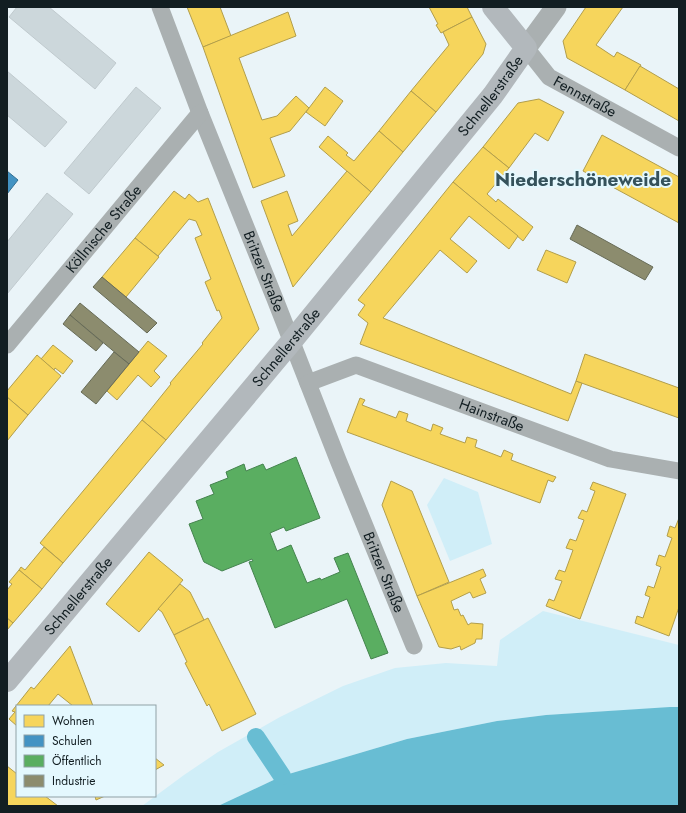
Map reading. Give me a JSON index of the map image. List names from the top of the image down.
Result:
{
  "streets": {
    "main road": ["Schnellerstraße", "Fennstraße"],
    "street": ["Köllnische Straße", "Britzer Straße", "Hainstraße"]
  },
  "crossings": [
    ["Schnellerstraße", "Fennstraße"],
    ["Schnellerstraße", "Britzer Straße"],
    ["Köllnische Straße", "Britzer Straße"],
    ["Britzer Straße", "Hainstraße"]
  ],
  "districts": ["Niederschöneweide"],
  "legend": [
    "Wohnen",
    "Schulen",
    "Öffentlich",
    "Industrie"
  ]
}
